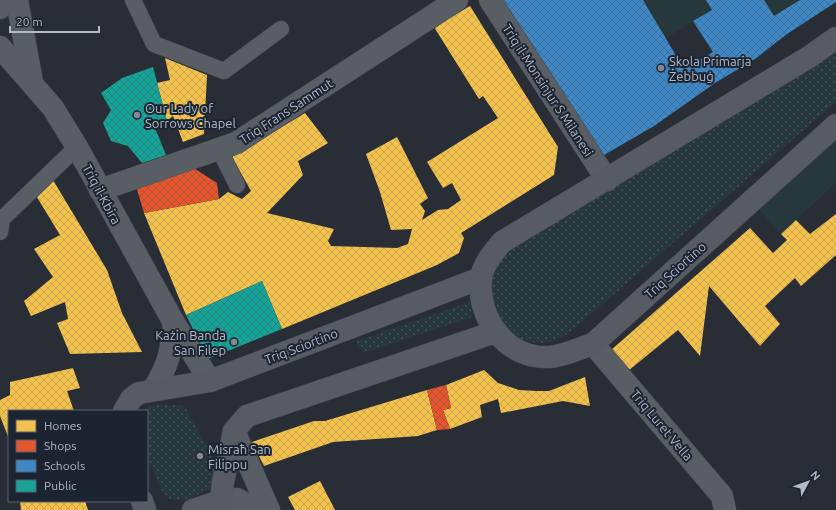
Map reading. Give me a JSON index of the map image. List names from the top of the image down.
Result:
{
  "streets": {
    "street": [
      "Triq il-Monsinjur S Milanesi",
      "Triq Frans Sammut",
      "Triq il-Kbira",
      "Triq Sciortino",
      "Triq Luret Vella"
    ]
  },
  "crossings": [
    ["Triq il-Monsinjur S Milanesi", "Triq Sciortino"],
    ["Triq Frans Sammut", "Triq il-Kbira"],
    ["Triq il-Kbira", "Triq Sciortino"],
    ["Triq Sciortino", "Triq Luret Vella"]
  ],
  "places": [
    "Skola Primarja Żebbuġ",
    "Our Lady of Sorrows Chapel",
    "Każin Banda San Filep",
    "Misraħ San Filippu"
  ],
  "legend": [
    "Homes",
    "Shops",
    "Schools",
    "Public"
  ],
  "scale_bar": "20 m",
  "north": "top right"
}
